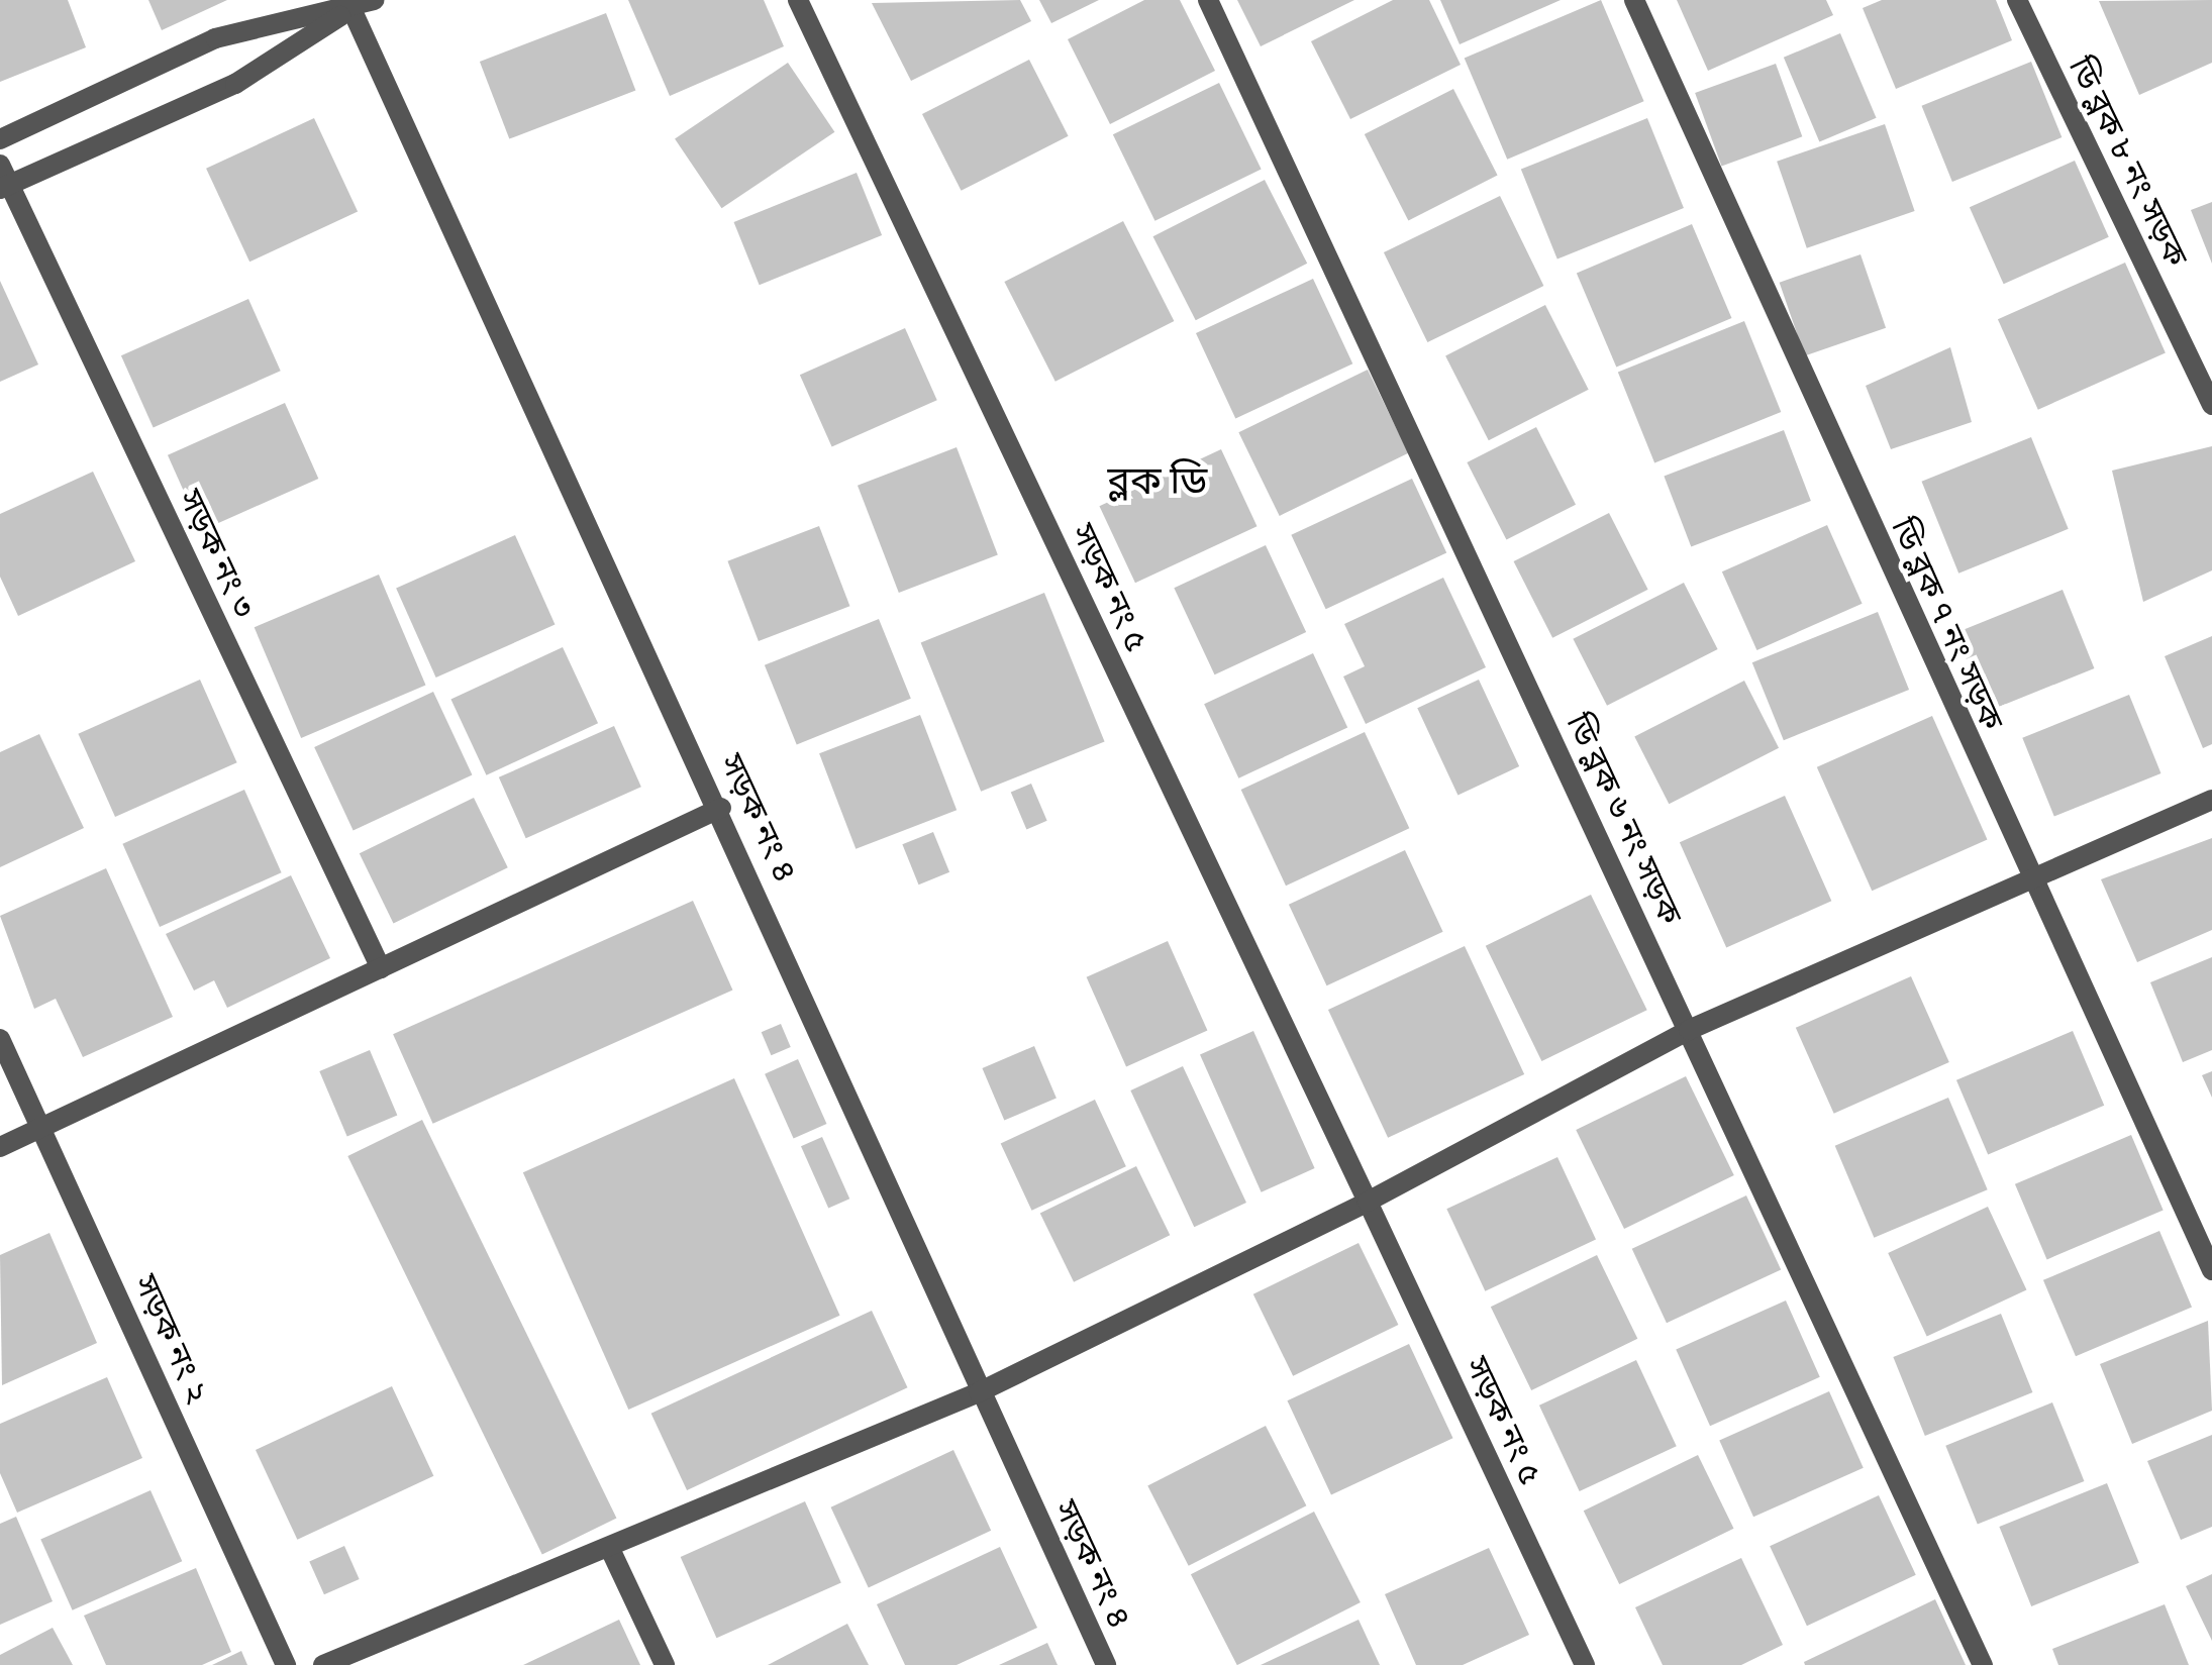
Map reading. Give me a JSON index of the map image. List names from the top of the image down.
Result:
{
  "streets": {
    "street": [
      "ডি ব্লক ৮ নং সড়ক",
      "সড়ক নং ৩",
      "সড়ক নং ৫",
      "ডি ব্লক ৭ নং সড়ক",
      "সড়ক নং ৪",
      "ডি ব্লক ৬ নং সড়ক",
      "সড়ক নং ২"
    ]
  },
  "districts": ["ব্লক ডি"]
}
